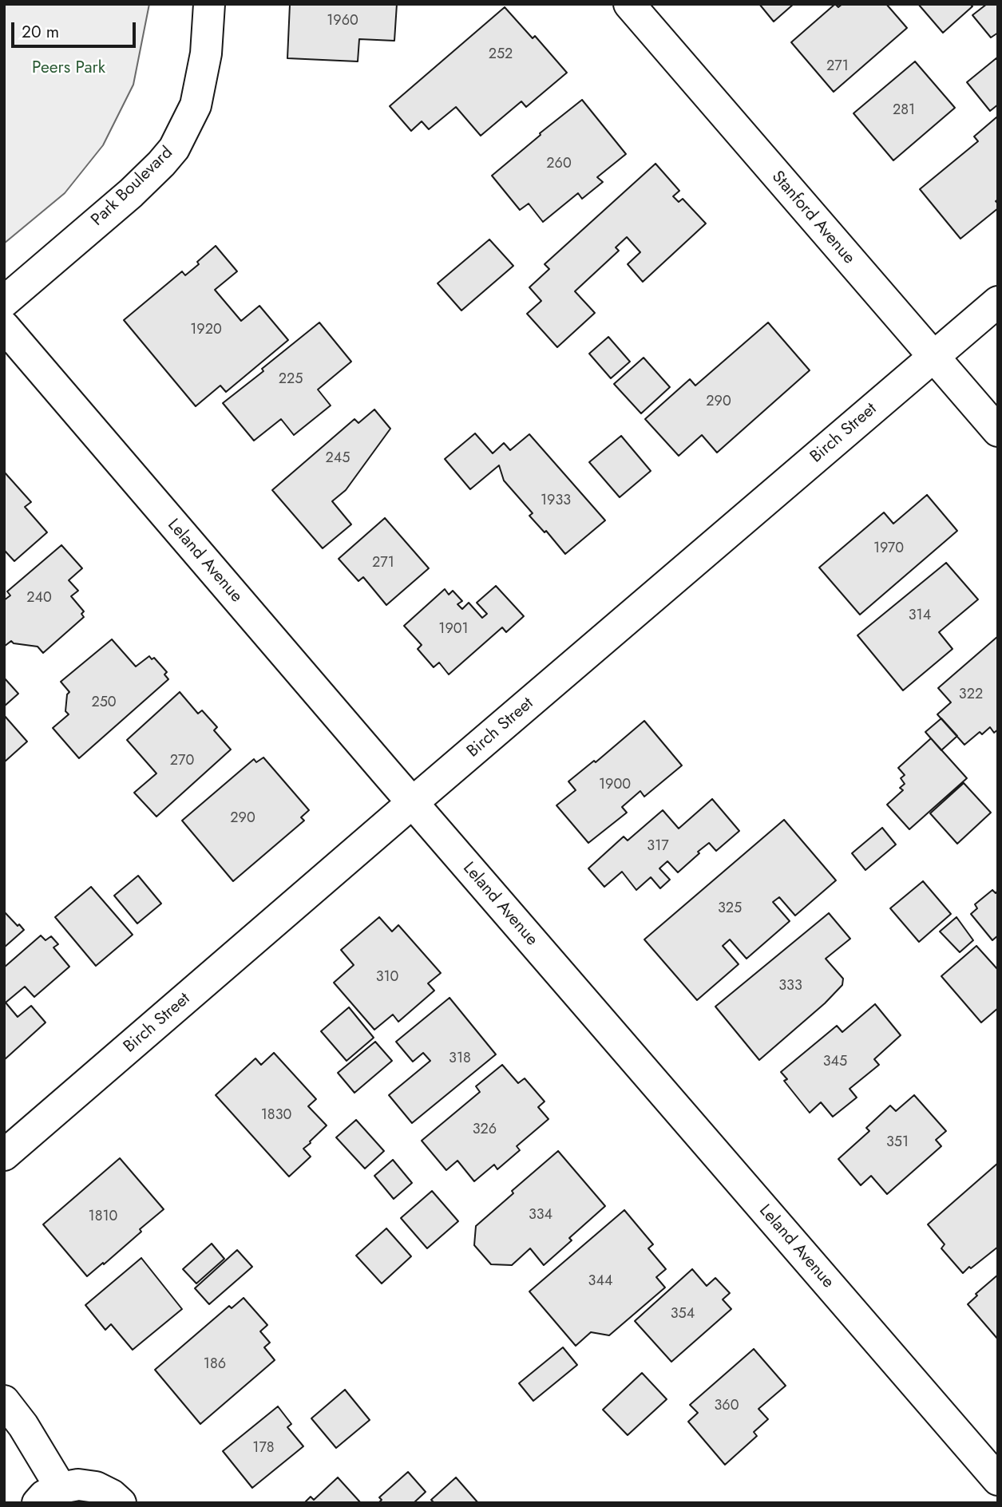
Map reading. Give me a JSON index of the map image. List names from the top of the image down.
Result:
{
  "streets": {
    "street": [
      "Park Boulevard",
      "Stanford Avenue",
      "Birch Street",
      "Leland Avenue"
    ]
  },
  "crossings": [
    ["Stanford Avenue", "Birch Street"],
    ["Birch Street", "Leland Avenue"]
  ],
  "parks": ["Peers Park"],
  "house_numbers": [
    "1960",
    "252",
    "271",
    "281",
    "260",
    "1920",
    "225",
    "290",
    "245",
    "1933",
    "1970",
    "271",
    "240",
    "314",
    "1901",
    "322",
    "250",
    "270",
    "1900",
    "290",
    "317",
    "325",
    "310",
    "333",
    "318",
    "345",
    "1830",
    "326",
    "351",
    "334",
    "1810",
    "344",
    "354",
    "186",
    "360",
    "178"
  ],
  "scale_bar": "20 m"
}
